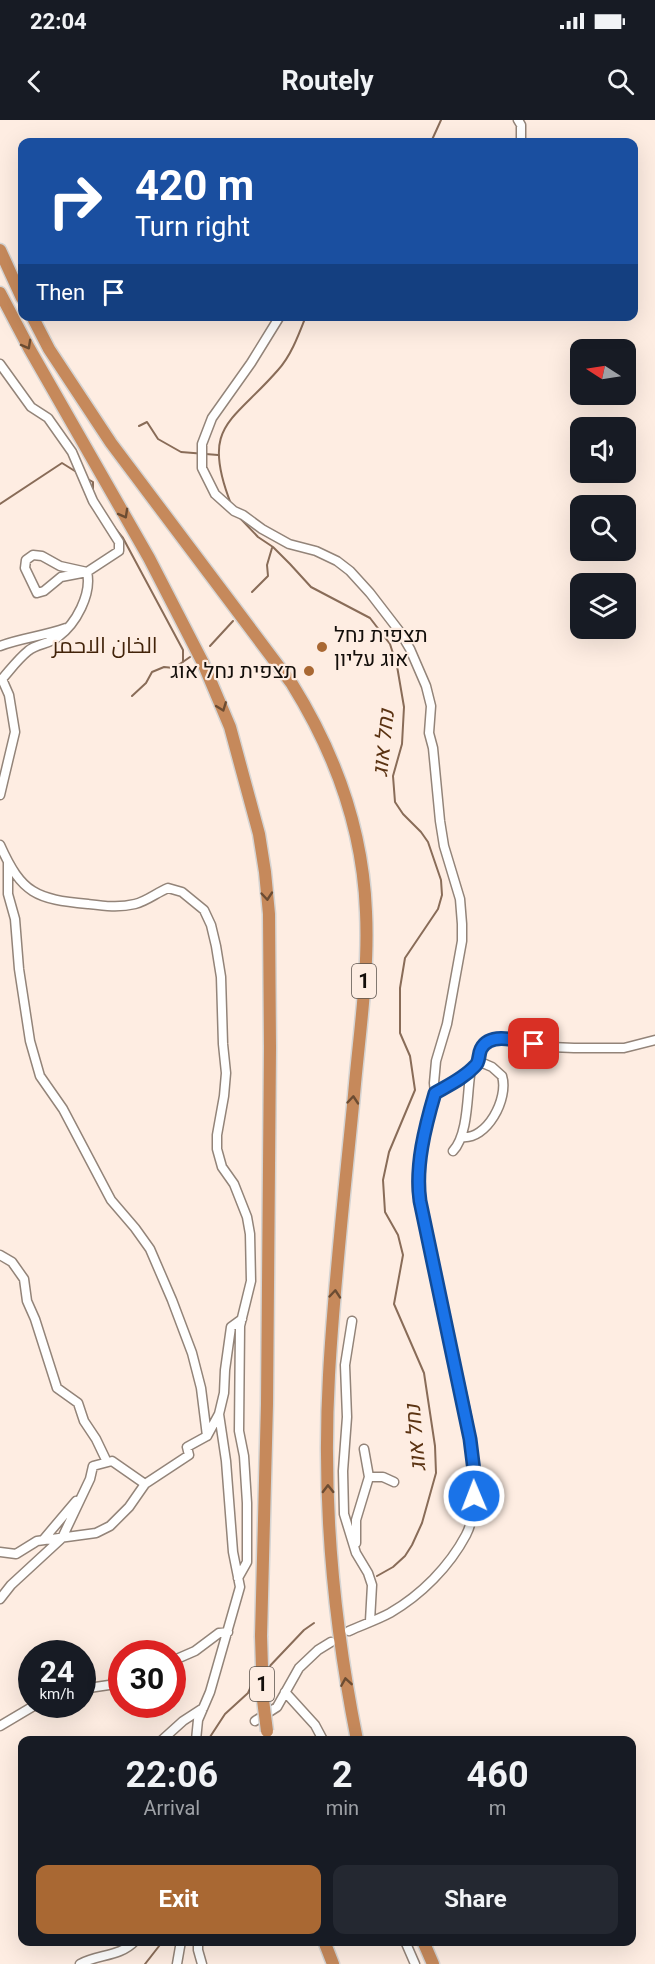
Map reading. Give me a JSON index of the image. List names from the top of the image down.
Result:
{
  "streets": {
    "highway": ["1"]
  },
  "districts": ["الخان الاحمر"],
  "water": ["נחל אוג"],
  "places": ["תצפית נחל אוג עליון", "תצפית נחל אוג"],
  "north": "left",
  "page": {
    "status": "22:04",
    "header": "Routely",
    "turn": ["420 m", "Turn right"],
    "then": "Then",
    "speed": "24 km/h",
    "limit": "30",
    "eta": [
      "22:06",
      "Arrival",
      "2",
      "min",
      "460",
      "m"
    ],
    "buttons": ["Exit", "Share"]
  }
}
